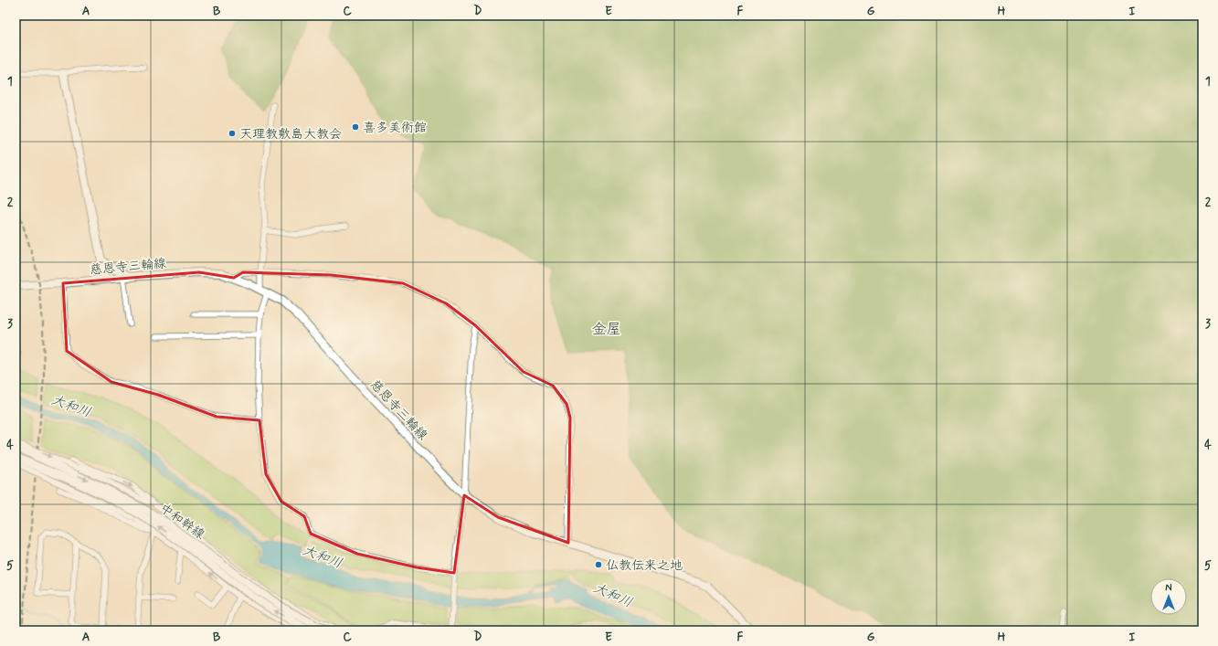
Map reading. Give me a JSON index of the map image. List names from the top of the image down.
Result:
{
  "streets": {
    "main road": ["慈恩寺三輪線", "中和幹線"]
  },
  "districts": ["金屋"],
  "water": ["大和川"],
  "places": ["喜多美術館", "天理教敷島大教会", "仏教伝来之地"],
  "north": "top",
  "grid": {
    "columns": [
      "A",
      "B",
      "C",
      "D",
      "E",
      "F",
      "G",
      "H",
      "I"
    ],
    "rows": [
      "1",
      "2",
      "3",
      "4",
      "5"
    ]
  }
}
